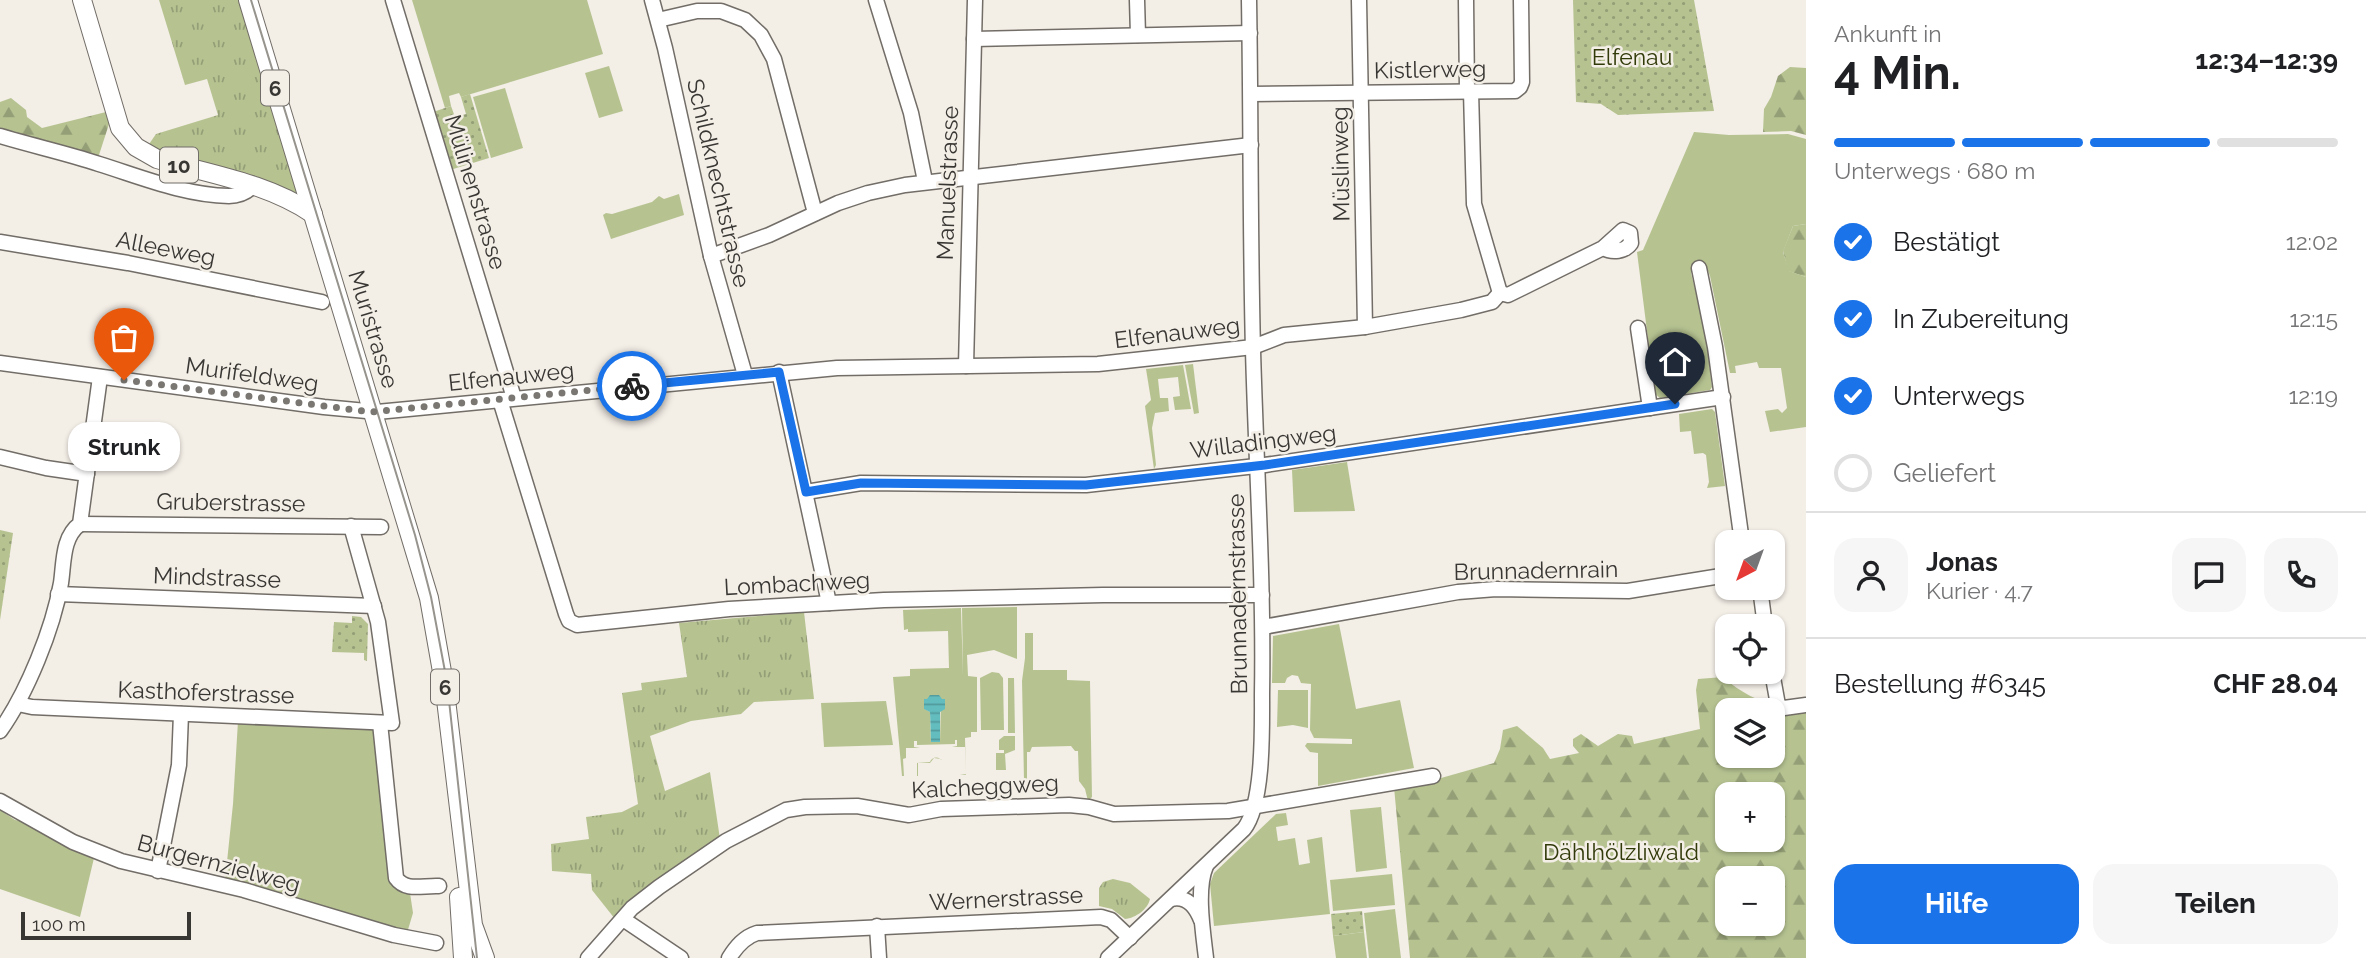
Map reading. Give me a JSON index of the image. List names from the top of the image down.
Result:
{
  "streets": {
    "main road": ["6", "10", "Muristrasse"],
    "street": [
      "Kistlerweg",
      "Müslinweg",
      "Schildknechtstrasse",
      "Manuelstrasse",
      "Mülinenstrasse",
      "Alleeweg",
      "Elfenauweg",
      "Murifeldweg",
      "Willadingweg",
      "Gruberstrasse",
      "Brunnadernrain",
      "Mindstrasse",
      "Lombachweg",
      "Brunnadernstrasse",
      "Kasthoferstrasse",
      "Kalcheggweg",
      "Burgernzielweg",
      "Wernerstrasse"
    ]
  },
  "crossings": [
    ["Kistlerweg", "Müslinweg"],
    ["Kistlerweg", "Brunnadernstrasse"],
    ["Müslinweg", "Elfenauweg"],
    ["10", "Muristrasse"],
    ["Schildknechtstrasse", "Elfenauweg"],
    ["Manuelstrasse", "Elfenauweg"],
    ["Mülinenstrasse", "Elfenauweg"],
    ["Mülinenstrasse", "Lombachweg"],
    ["Muristrasse", "Elfenauweg"],
    ["Muristrasse", "Murifeldweg"],
    ["Elfenauweg", "Murifeldweg"],
    ["Elfenauweg", "Lombachweg"],
    ["Elfenauweg", "Brunnadernstrasse"],
    ["Willadingweg", "Brunnadernstrasse"],
    ["Brunnadernrain", "Brunnadernstrasse"],
    ["Lombachweg", "Brunnadernstrasse"],
    ["Brunnadernstrasse", "Kalcheggweg"],
    ["Brunnadernstrasse", "Wernerstrasse"]
  ],
  "parks": ["Elfenau", "Dählhölzliwald"],
  "places": ["Strunk"],
  "scale_bar": "100 m",
  "north": "bottom left",
  "page": {
    "heading": ["4 Min.", "Ankunft in", "12:34–12:39"],
    "panel": [
      "Jonas",
      "Kurier · 4.7",
      "Bestellung #6345",
      "CHF 28.04"
    ],
    "bar": "Unterwegs · 680 m",
    "list": [
      ["Bestätigt", "12:02"],
      ["In Zubereitung", "12:15"],
      ["Unterwegs", "12:19"],
      "Geliefert"
    ],
    "bubble": "Strunk",
    "map_buttons": ["+", "−"],
    "buttons": ["Hilfe", "Teilen"],
    "scale": "100 m"
  }
}
